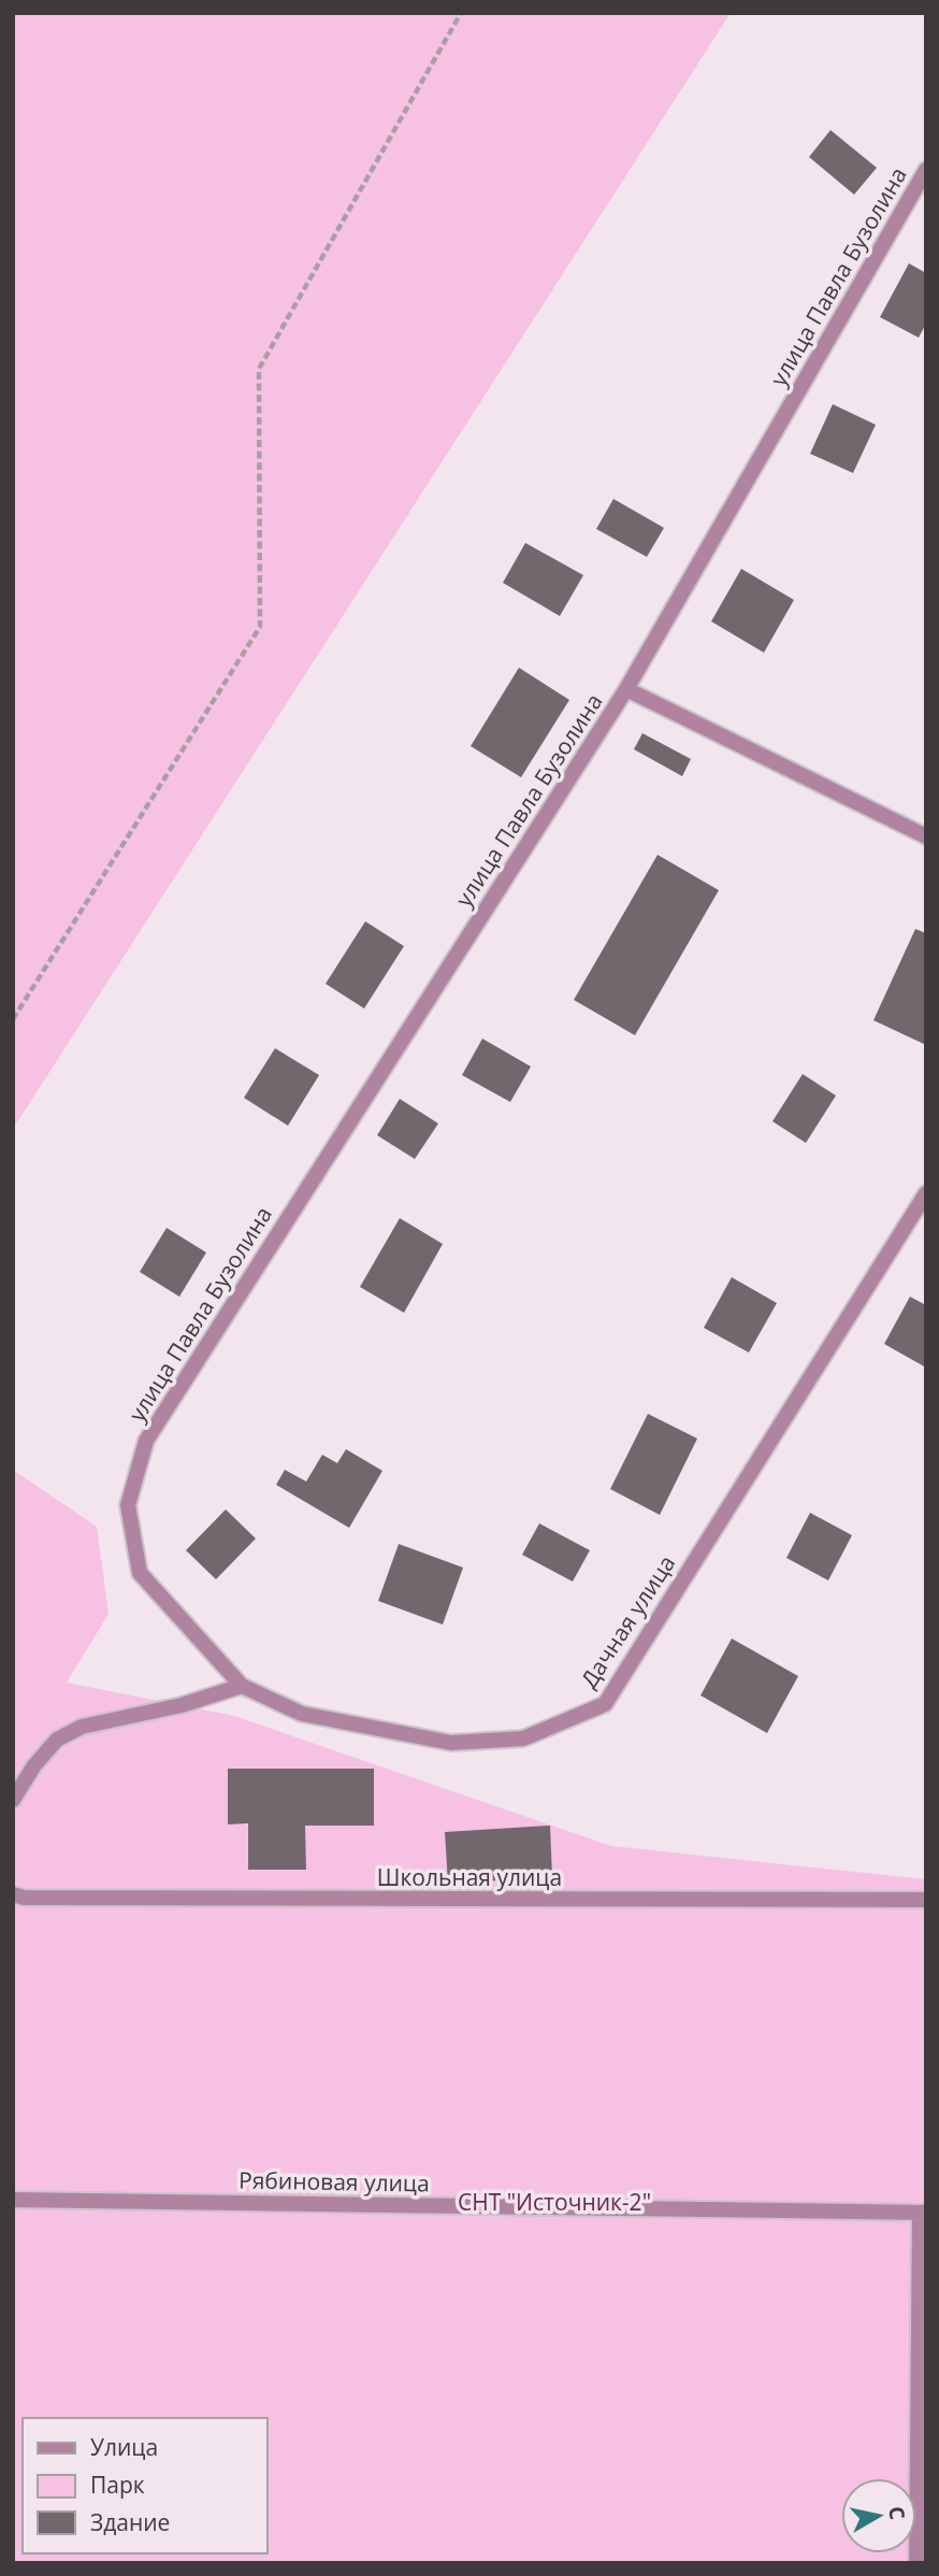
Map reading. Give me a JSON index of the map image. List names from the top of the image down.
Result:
{
  "streets": {
    "street": [
      "улица Павла Бузолина",
      "Дачная улица",
      "Школьная улица",
      "Рябиновая улица"
    ]
  },
  "crossings": [
    ["улица Павла Бузолина", "Дачная улица"]
  ],
  "parks": ["СНТ \"Источник-2\""],
  "legend": ["Улица", "Парк", "Здание"],
  "north": "right"
}
